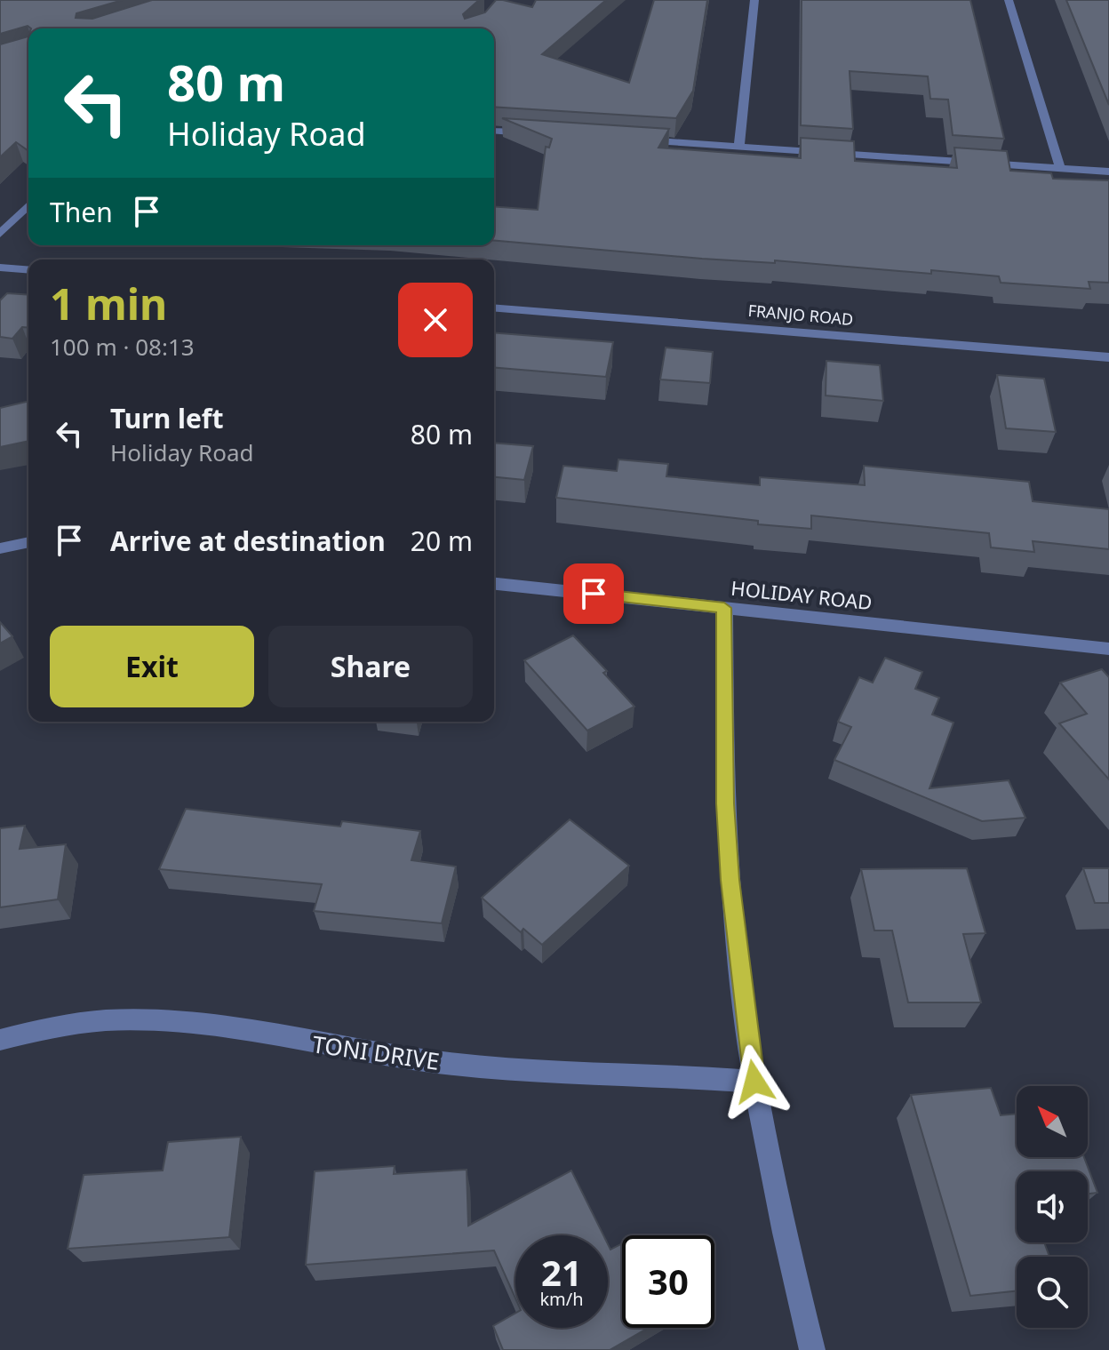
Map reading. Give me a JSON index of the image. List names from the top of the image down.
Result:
{
  "streets": {
    "street": ["FRANJO ROAD", "HOLIDAY ROAD", "TONI DRIVE"]
  },
  "north": "top left",
  "page": {
    "turn": ["80 m", "Holiday Road"],
    "then": "Then",
    "heading": ["1 min", "100 m · 08:13"],
    "list": [
      {
        "name": "Turn left",
        "note": "Holiday Road",
        "value": "80 m"
      },
      {
        "name": "Arrive at destination",
        "value": "20 m"
      }
    ],
    "buttons": ["Exit", "Share"],
    "speed": "21 km/h",
    "limit": "30"
  }
}
